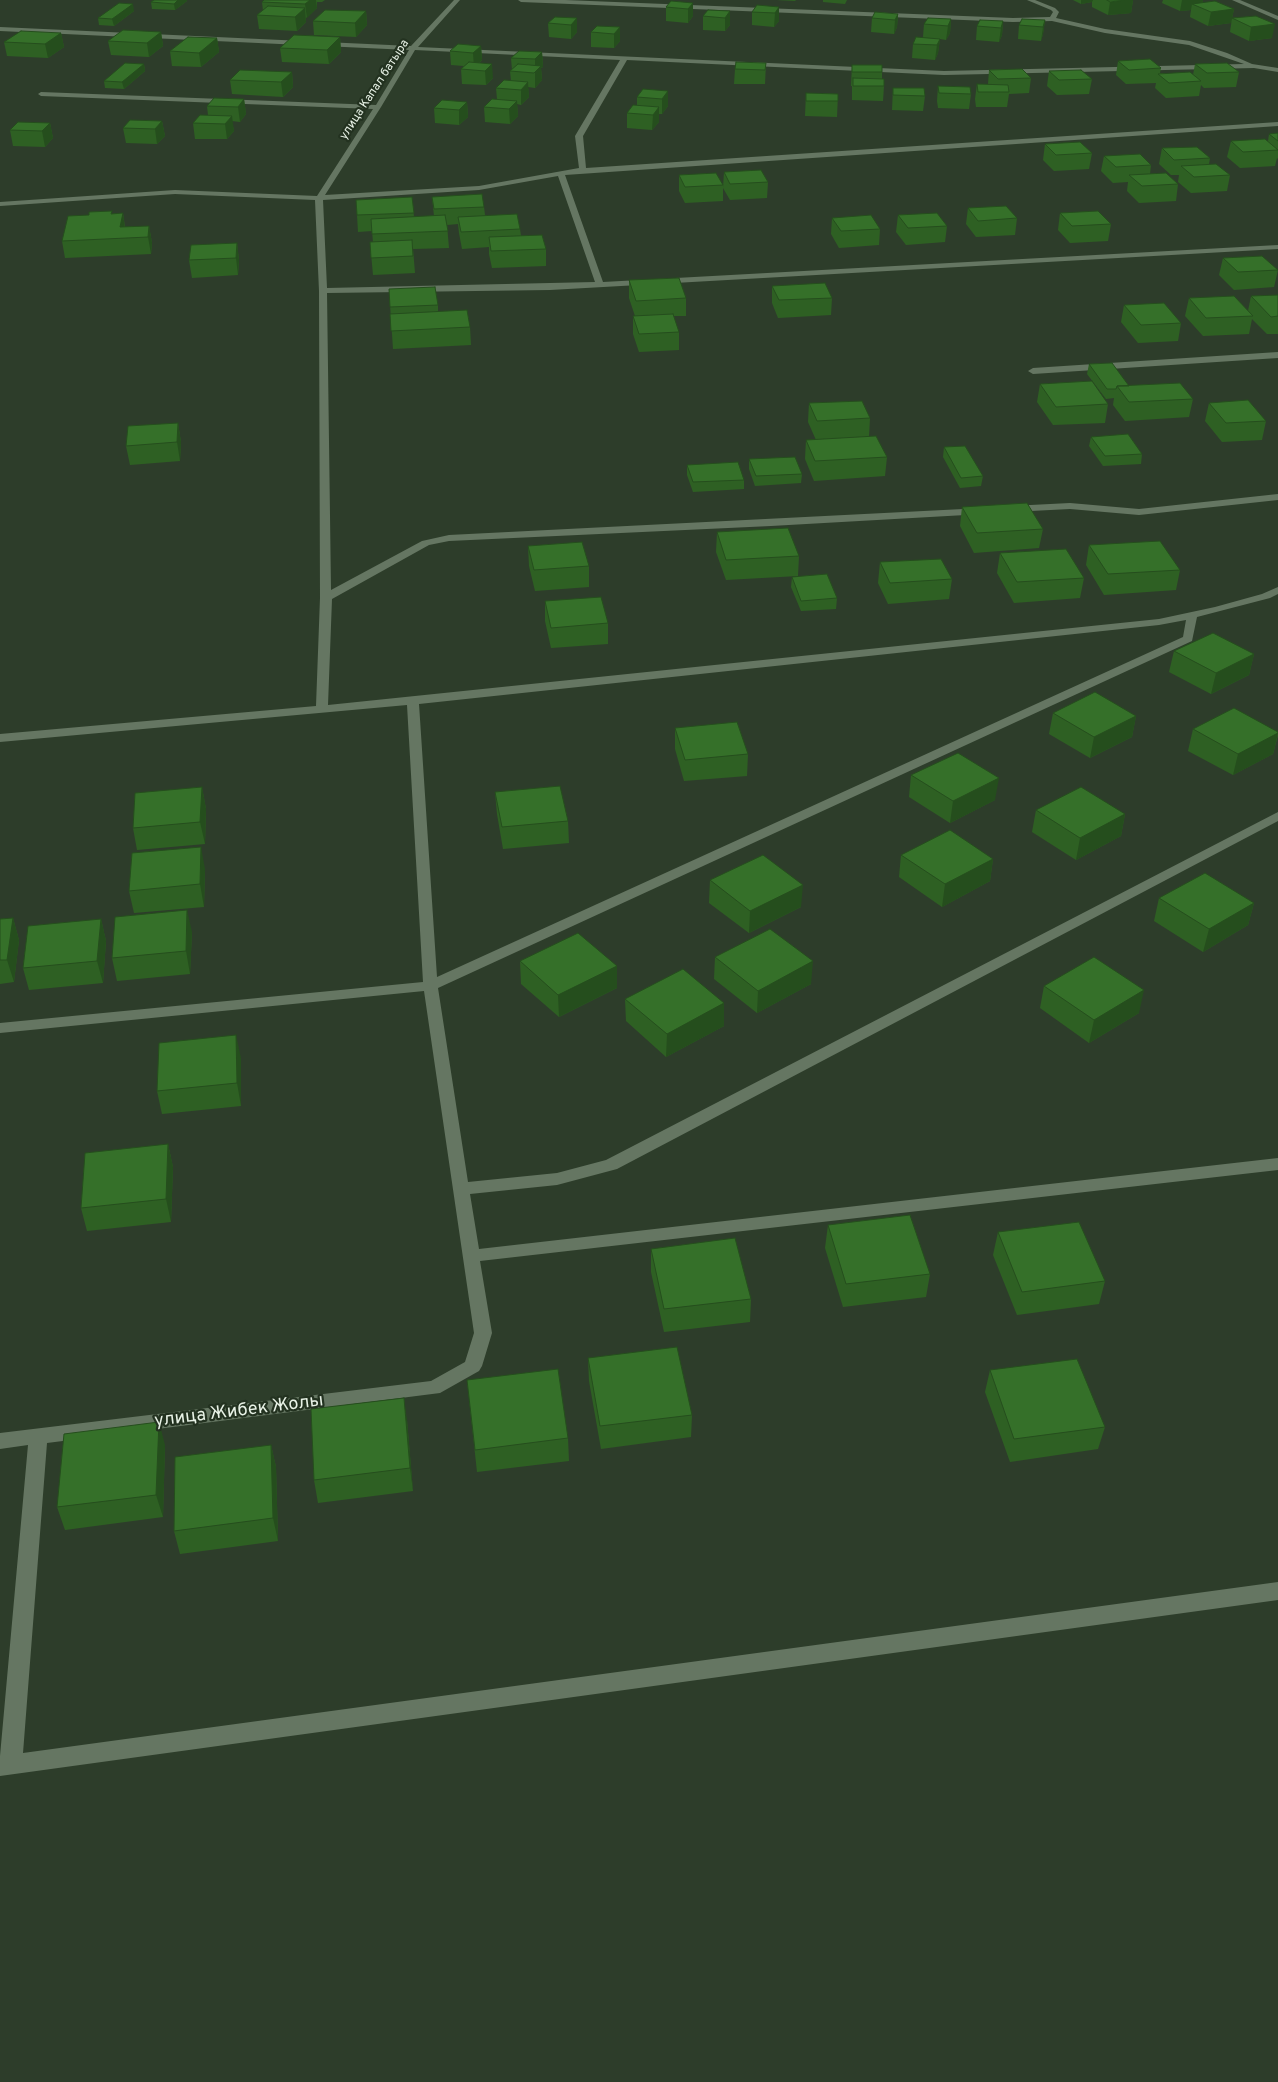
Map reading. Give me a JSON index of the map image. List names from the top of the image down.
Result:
{
  "streets": {
    "street": ["улица Капал батыра", "улица Жибек Жолы"]
  }
}
